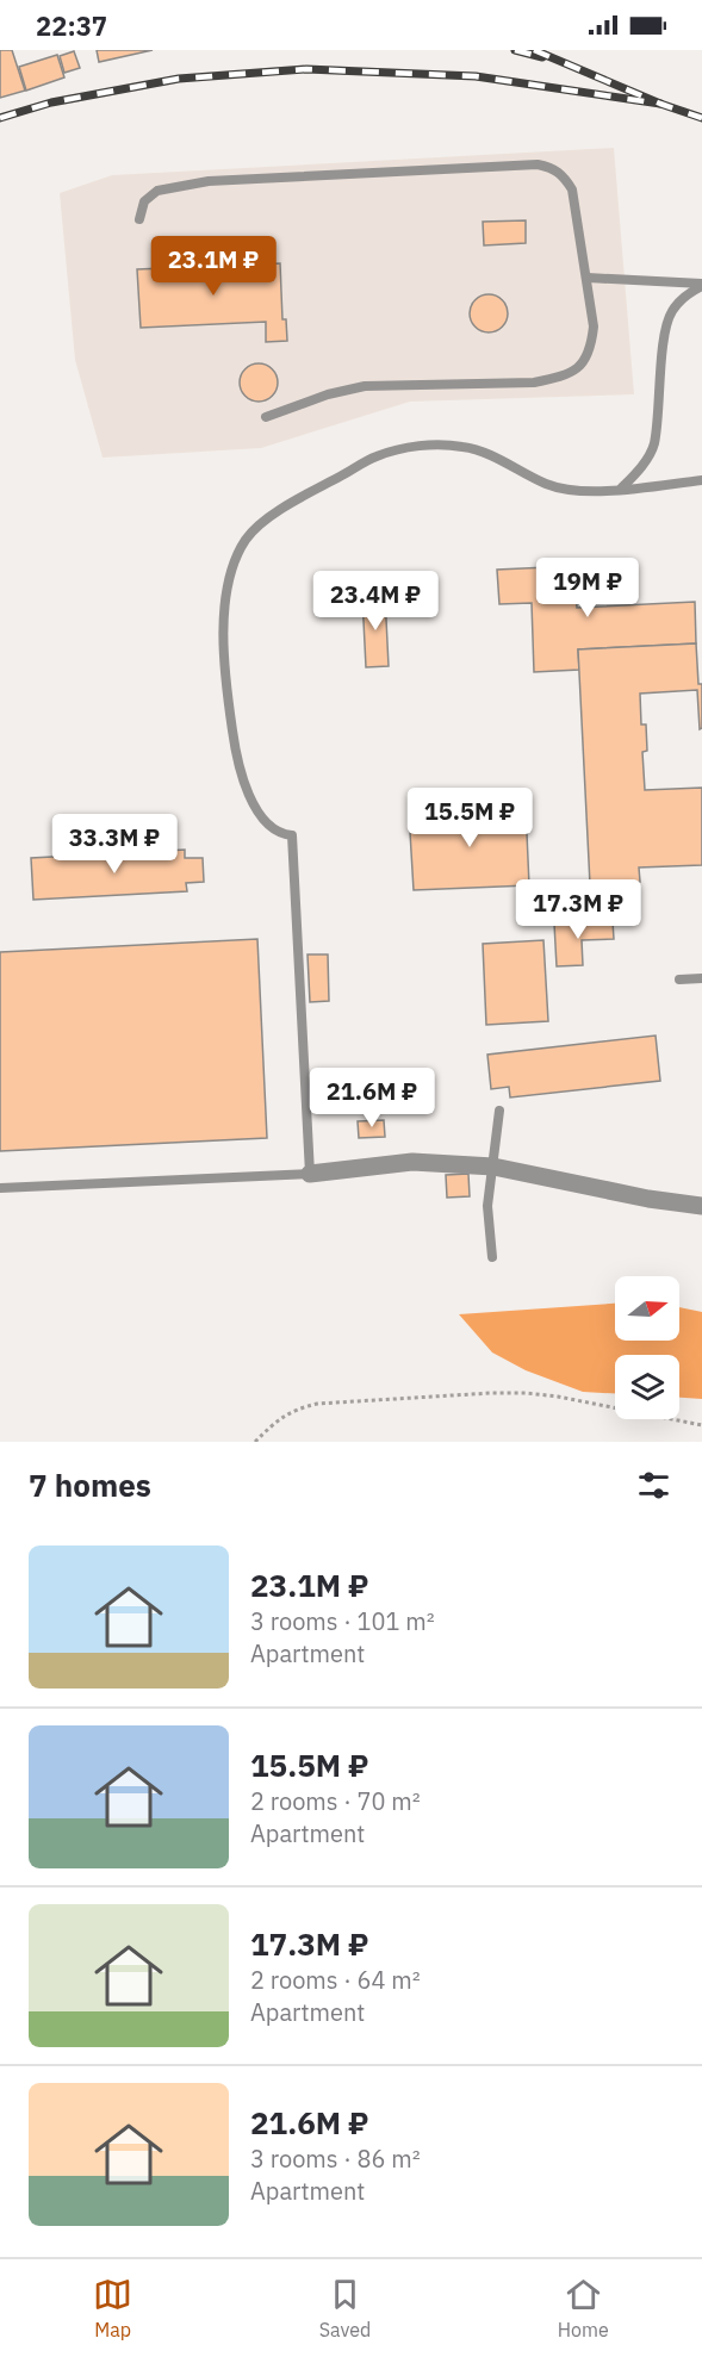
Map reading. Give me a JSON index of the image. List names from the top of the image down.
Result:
{
  "north": "right",
  "page": {
    "status": "22:37",
    "price": [
      "23.1M ₽",
      "19M ₽",
      "23.4M ₽",
      "15.5M ₽",
      "33.3M ₽",
      "17.3M ₽",
      "21.6M ₽"
    ],
    "heading": "7 homes",
    "list": [
      {
        "name": "23.1M ₽",
        "note": "3 rooms · 101 m² · Apartment"
      },
      {
        "name": "15.5M ₽",
        "note": "2 rooms · 70 m² · Apartment"
      },
      {
        "name": "17.3M ₽",
        "note": "2 rooms · 64 m² · Apartment"
      },
      {
        "name": "21.6M ₽",
        "note": "3 rooms · 86 m² · Apartment"
      }
    ],
    "tabs": ["Map", "Saved", "Home"]
  }
}
